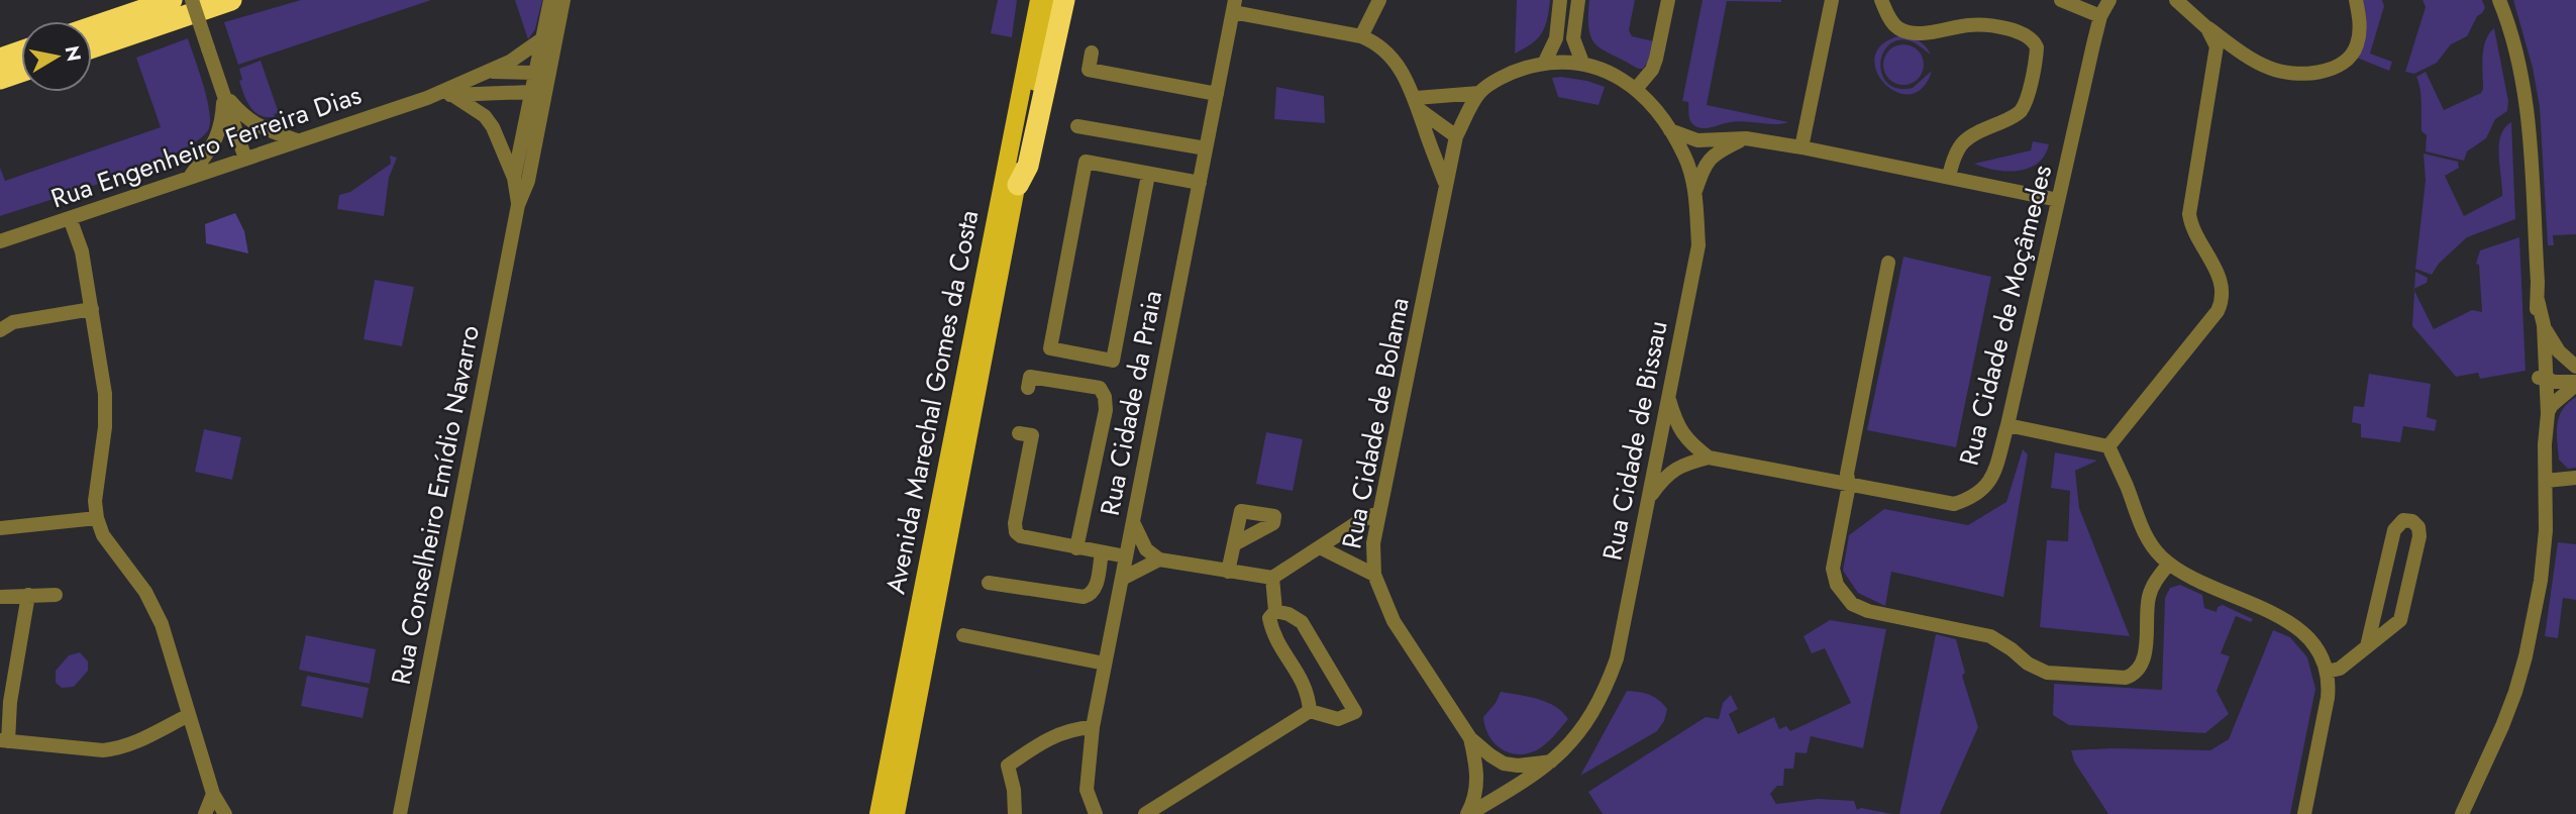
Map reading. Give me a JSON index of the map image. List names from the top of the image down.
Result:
{
  "streets": {
    "main road": ["Avenida Marechal Gomes da Costa"],
    "street": [
      "Rua Engenheiro Ferreira Dias",
      "Rua Cidade de Moçâmedes",
      "Rua Cidade da Praia",
      "Rua Cidade de Bolama",
      "Rua Cidade de Bissau",
      "Rua Conselheiro Emídio Navarro"
    ]
  },
  "crossings": [
    ["Rua Engenheiro Ferreira Dias", "Rua Conselheiro Emídio Navarro"],
    ["Rua Cidade de Bolama", "Rua Cidade de Bissau"]
  ],
  "north": "right"
}
